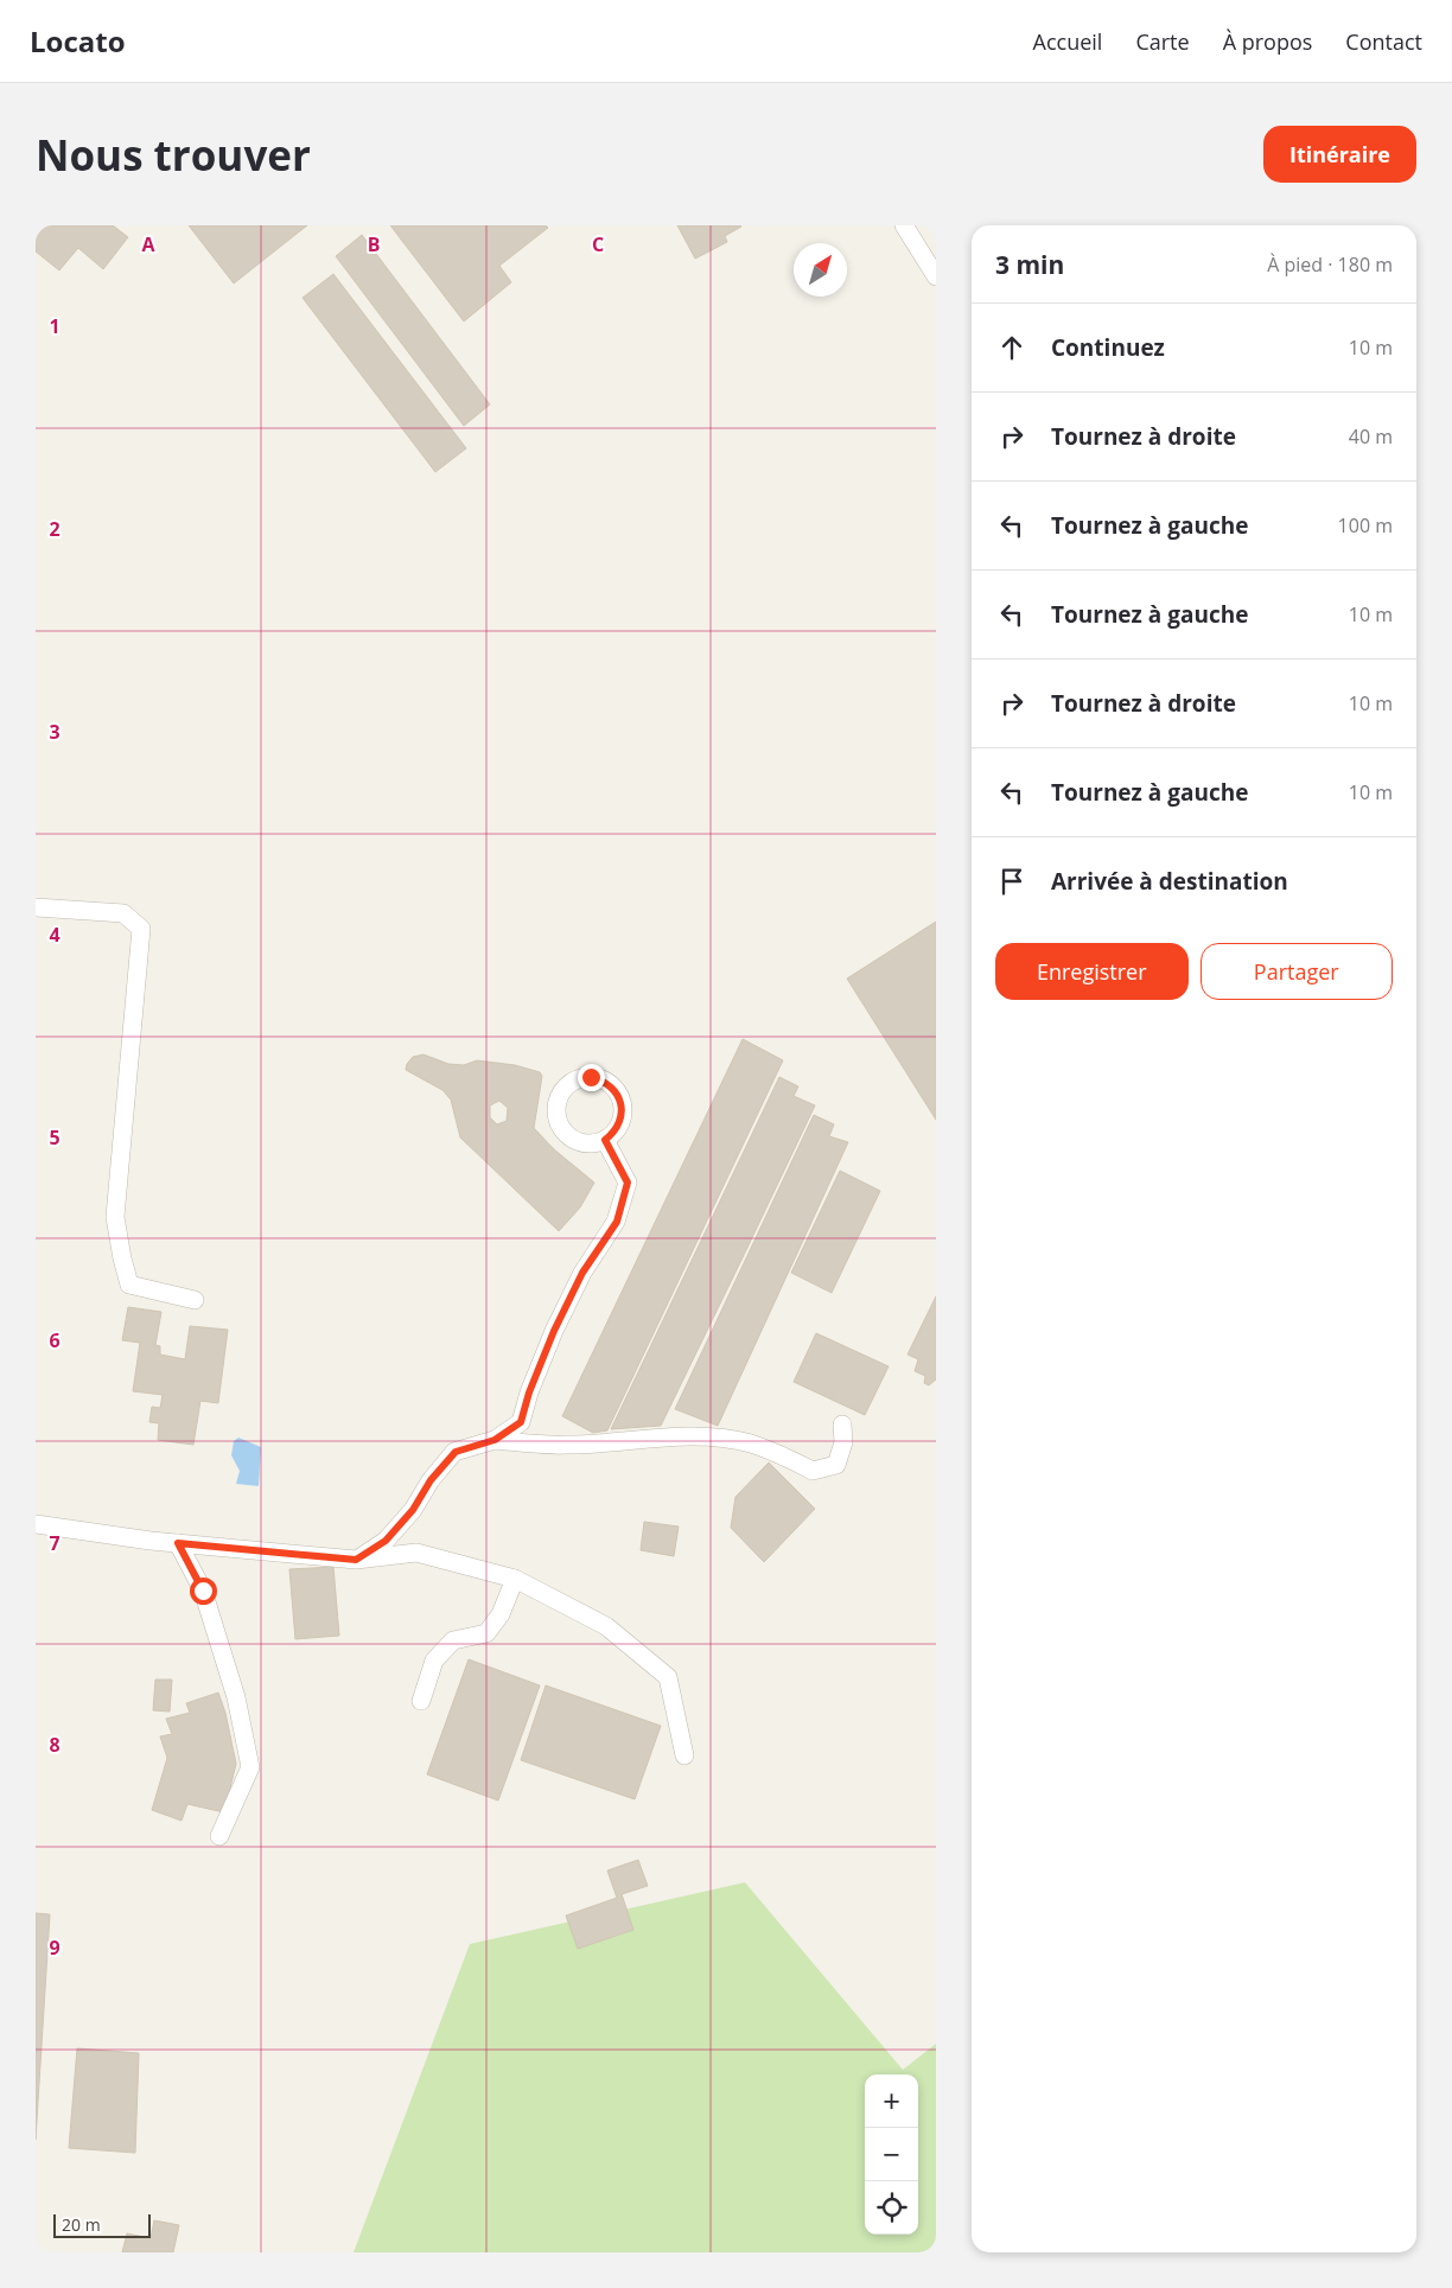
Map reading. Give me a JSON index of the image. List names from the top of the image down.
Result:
{
  "scale_bar": "20 m",
  "north": "top right",
  "page": {
    "header": "Locato",
    "nav": [
      "Accueil",
      "Carte",
      "À propos",
      "Contact"
    ],
    "buttons": [
      "Itinéraire",
      ["Enregistrer", "Partager"]
    ],
    "title": "Nous trouver",
    "heading": ["3 min", "À pied · 180 m"],
    "list": [
      ["Continuez", "10 m"],
      ["Tournez à droite", "40 m"],
      ["Tournez à gauche", "100 m"],
      ["Tournez à gauche", "10 m"],
      ["Tournez à droite", "10 m"],
      ["Tournez à gauche", "10 m"],
      "Arrivée à destination"
    ],
    "map_buttons": ["+", "−"],
    "scale": "20 m"
  },
  "grid": {
    "columns": ["A", "B", "C"],
    "rows": [
      "1",
      "2",
      "3",
      "4",
      "5",
      "6",
      "7",
      "8",
      "9"
    ]
  }
}
